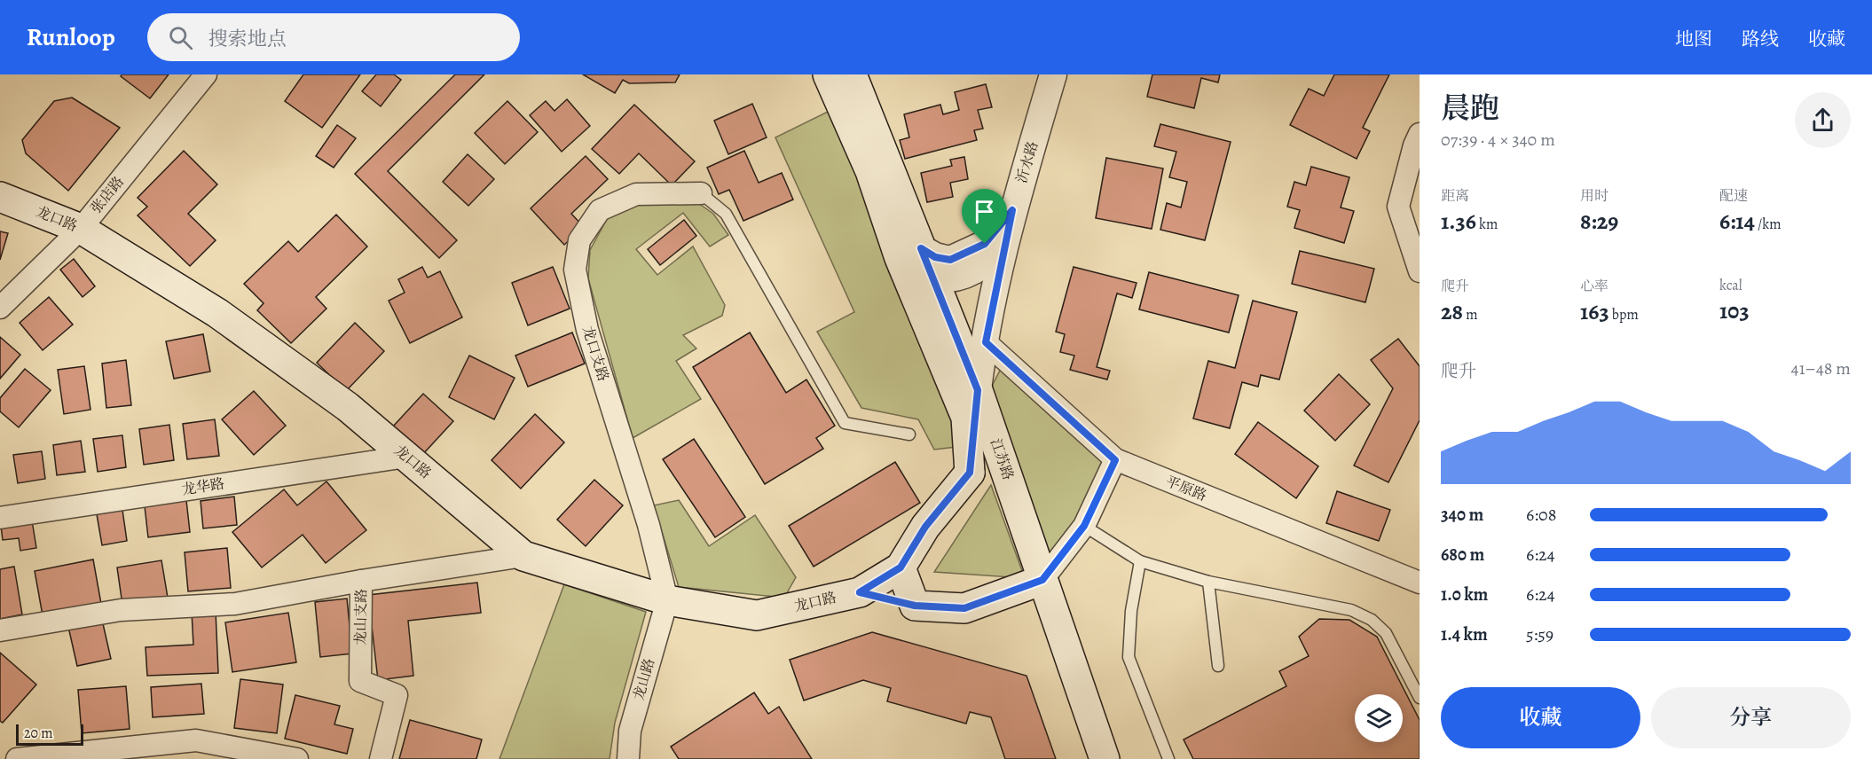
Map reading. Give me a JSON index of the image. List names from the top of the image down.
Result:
{
  "streets": {
    "main road": ["龙口路", "江苏路"],
    "street": [
      "沂水路",
      "张店路",
      "龙口支路",
      "龙华路",
      "平原路",
      "龙山支路",
      "龙山路"
    ]
  },
  "crossings": [
    ["沂水路", "龙口路"],
    ["沂水路", "江苏路"],
    ["沂水路", "平原路"],
    ["张店路", "龙口路"],
    ["龙口路", "龙口支路"],
    ["龙口路", "江苏路"],
    ["龙口路", "龙华路"],
    ["龙口路", "龙山支路"],
    ["龙口路", "龙山路"],
    ["龙口支路", "龙山路"]
  ],
  "scale_bar": "20 m",
  "page": {
    "header": "Runloop",
    "search": "搜索地点",
    "nav": ["地图", "路线", "收藏"],
    "heading": ["晨跑", "07:39 · 4 × 340 m"],
    "stats": [
      ["距离", "1.36 km"],
      ["用时", "8:29"],
      ["配速", "6:14 /km"],
      ["爬升", "28 m"],
      ["心率", "163 bpm"],
      ["kcal", "103"]
    ],
    "chart": ["爬升", "41–48 m"],
    "list": [
      {
        "name": "340 m",
        "note": "6:08"
      },
      {
        "name": "680 m",
        "note": "6:24"
      },
      {
        "name": "1.0 km",
        "note": "6:24"
      },
      {
        "name": "1.4 km",
        "note": "5:59"
      }
    ],
    "buttons": ["收藏", "分享"],
    "scale": "20 m"
  }
}
